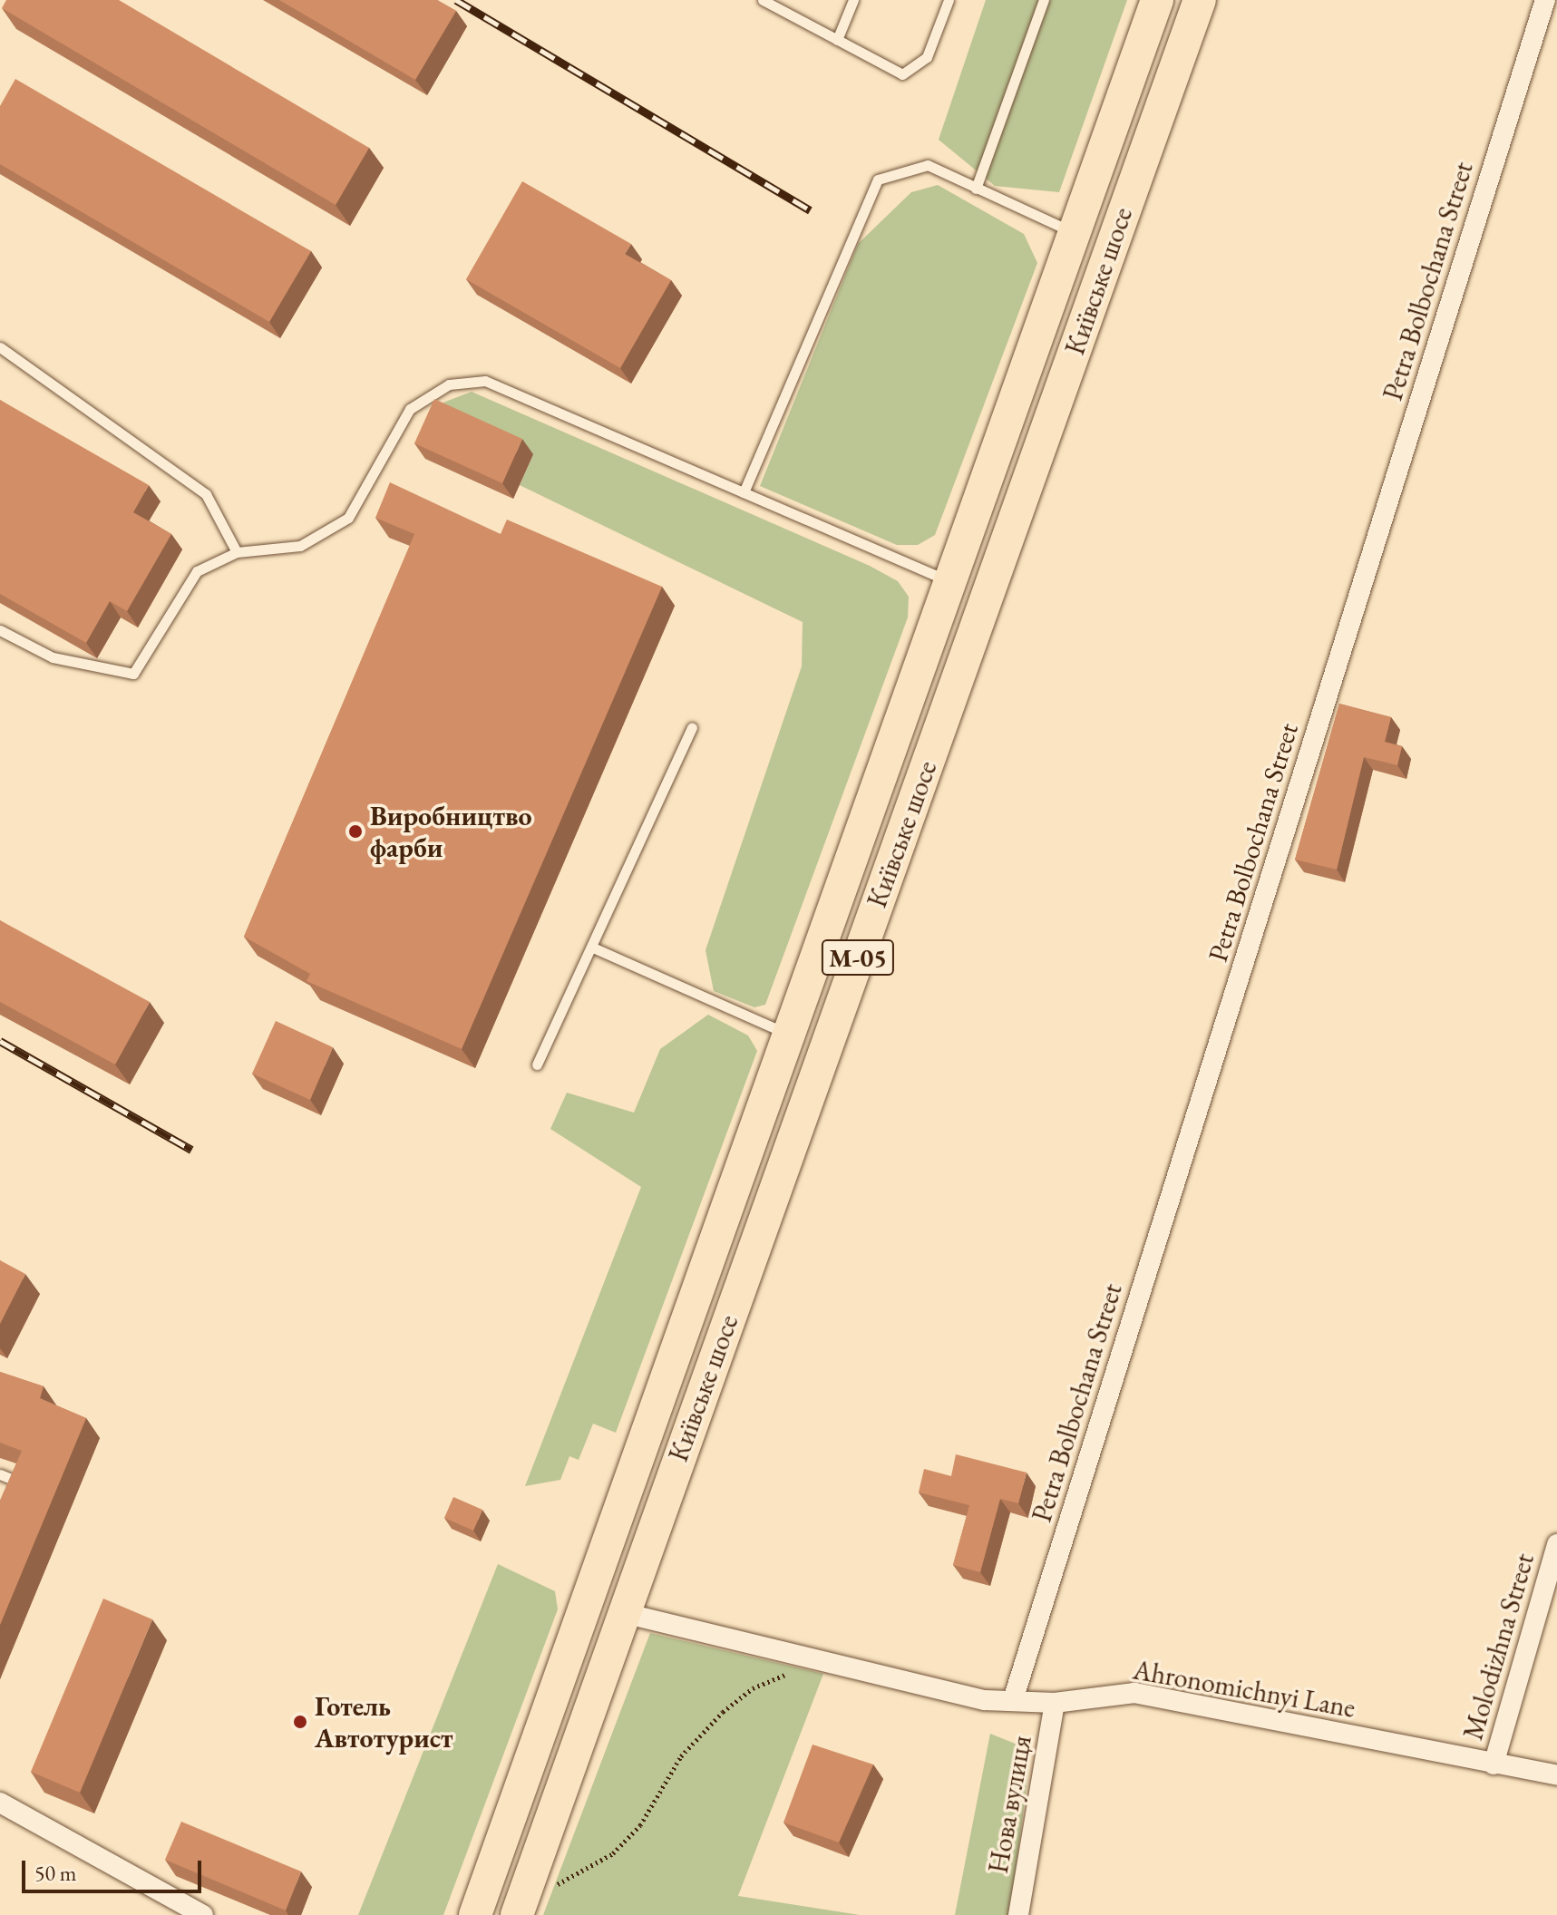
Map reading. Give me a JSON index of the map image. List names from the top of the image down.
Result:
{
  "streets": {
    "main road": ["Київське шосе", "М-05"],
    "street": [
      "Petra Bolbochana Street",
      "Molodizhna Street",
      "Ahronomichnyi Lane",
      "Нова вулиця"
    ]
  },
  "crossings": [
    ["Київське шосе", "Ahronomichnyi Lane"],
    ["Petra Bolbochana Street", "Ahronomichnyi Lane"],
    ["Molodizhna Street", "Ahronomichnyi Lane"],
    ["Ahronomichnyi Lane", "Нова вулиця"]
  ],
  "places": ["Виробництво фарби", "Готель Автотурист"],
  "scale_bar": "50 m"
}
